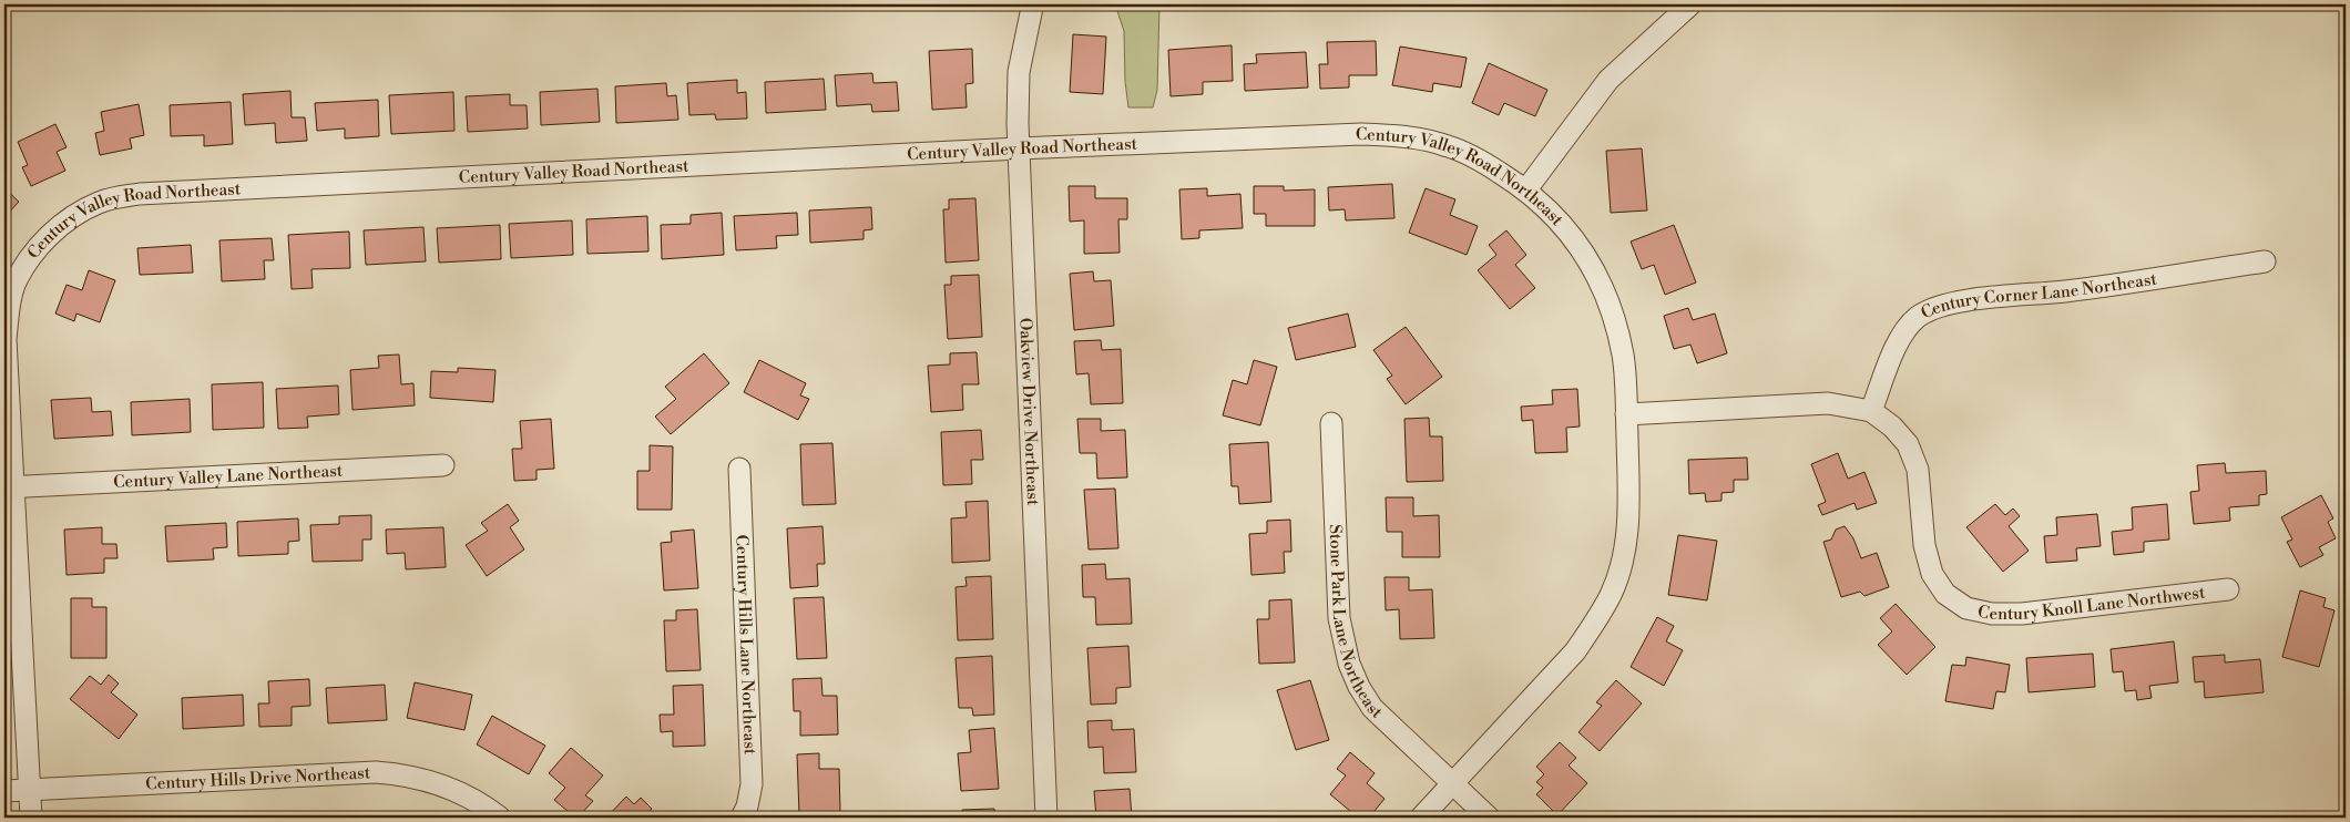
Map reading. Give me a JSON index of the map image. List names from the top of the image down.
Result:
{
  "streets": {
    "street": [
      "Century Valley Road Northeast",
      "Century Corner Lane Northeast",
      "Oakview Drive Northeast",
      "Century Valley Lane Northeast",
      "Century Knoll Lane Northwest",
      "Stone Park Lane Northeast",
      "Century Hills Lane Northeast",
      "Century Hills Drive Northeast"
    ]
  },
  "crossings": [
    ["Century Valley Road Northeast", "Oakview Drive Northeast"],
    ["Century Valley Road Northeast", "Century Valley Lane Northeast"],
    ["Century Valley Road Northeast", "Century Knoll Lane Northwest"],
    ["Century Valley Road Northeast", "Stone Park Lane Northeast"],
    ["Century Valley Road Northeast", "Century Hills Drive Northeast"],
    ["Century Corner Lane Northeast", "Century Knoll Lane Northwest"]
  ]
}
